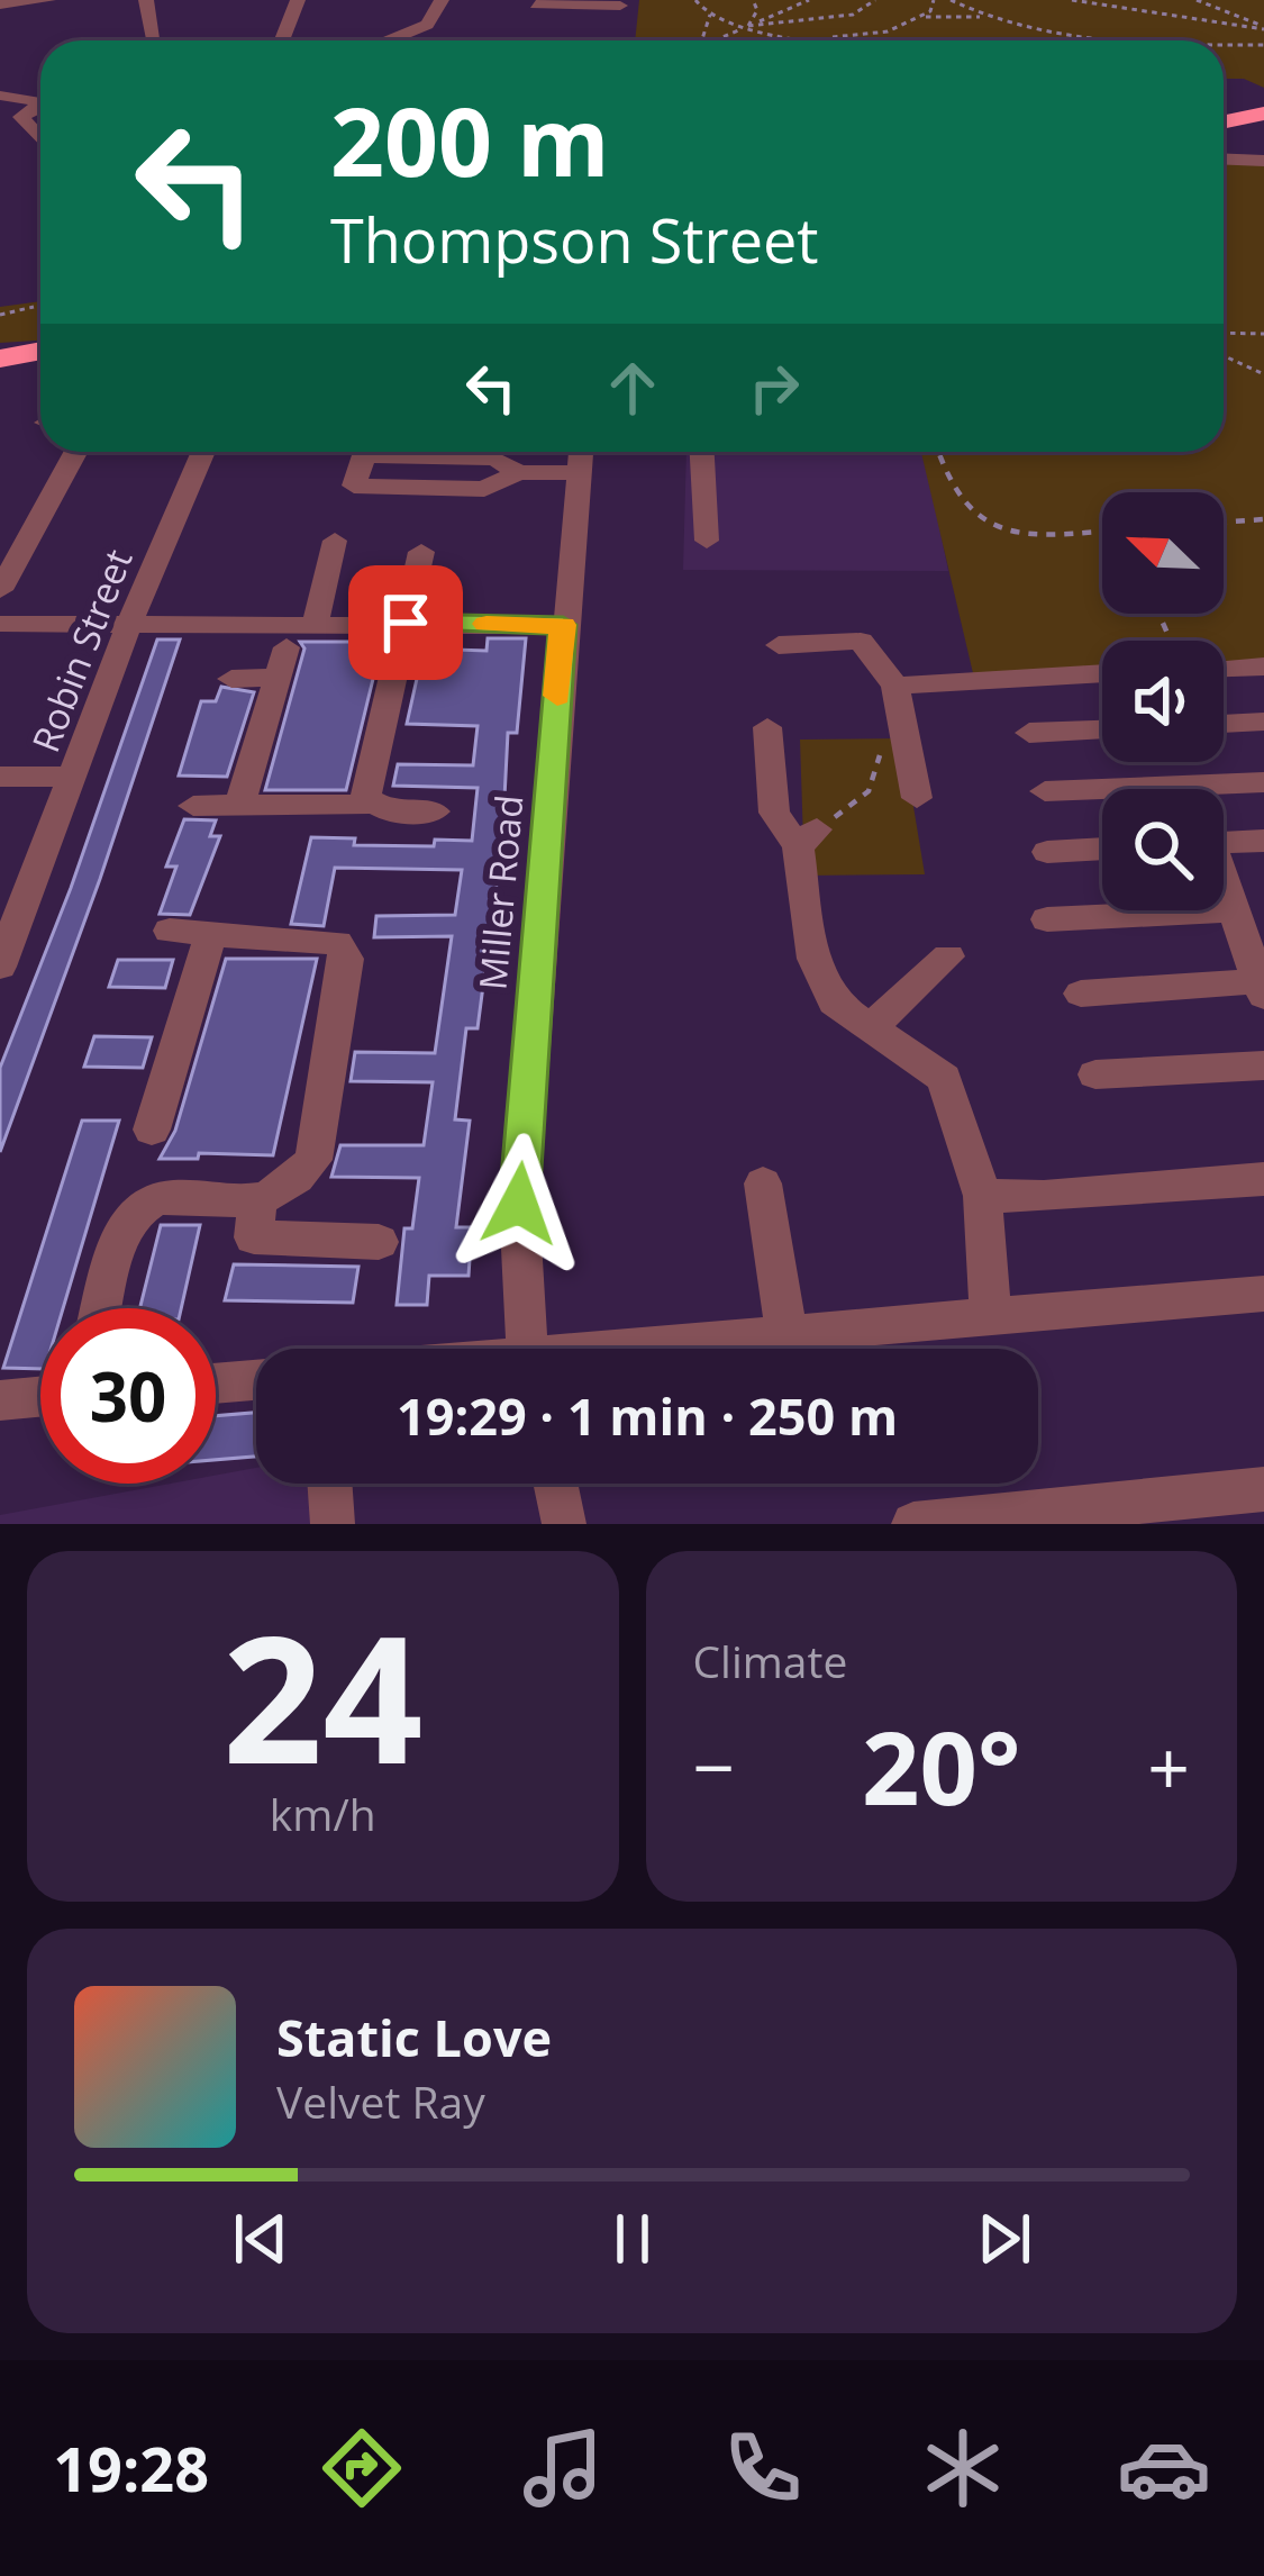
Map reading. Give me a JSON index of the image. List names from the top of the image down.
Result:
{
  "streets": {
    "street": ["Robin Street", "Miller Road"]
  },
  "north": "top left",
  "page": {
    "turn": ["200 m", "Thompson Street"],
    "limit": "30",
    "trip": "19:29 · 1 min · 250 m",
    "tile": [
      ["24", "km/h"],
      "Climate"
    ],
    "heat": ["−", "20°", "+"],
    "song": ["Static Love", "Velvet Ray"],
    "tabs": "19:28"
  }
}
